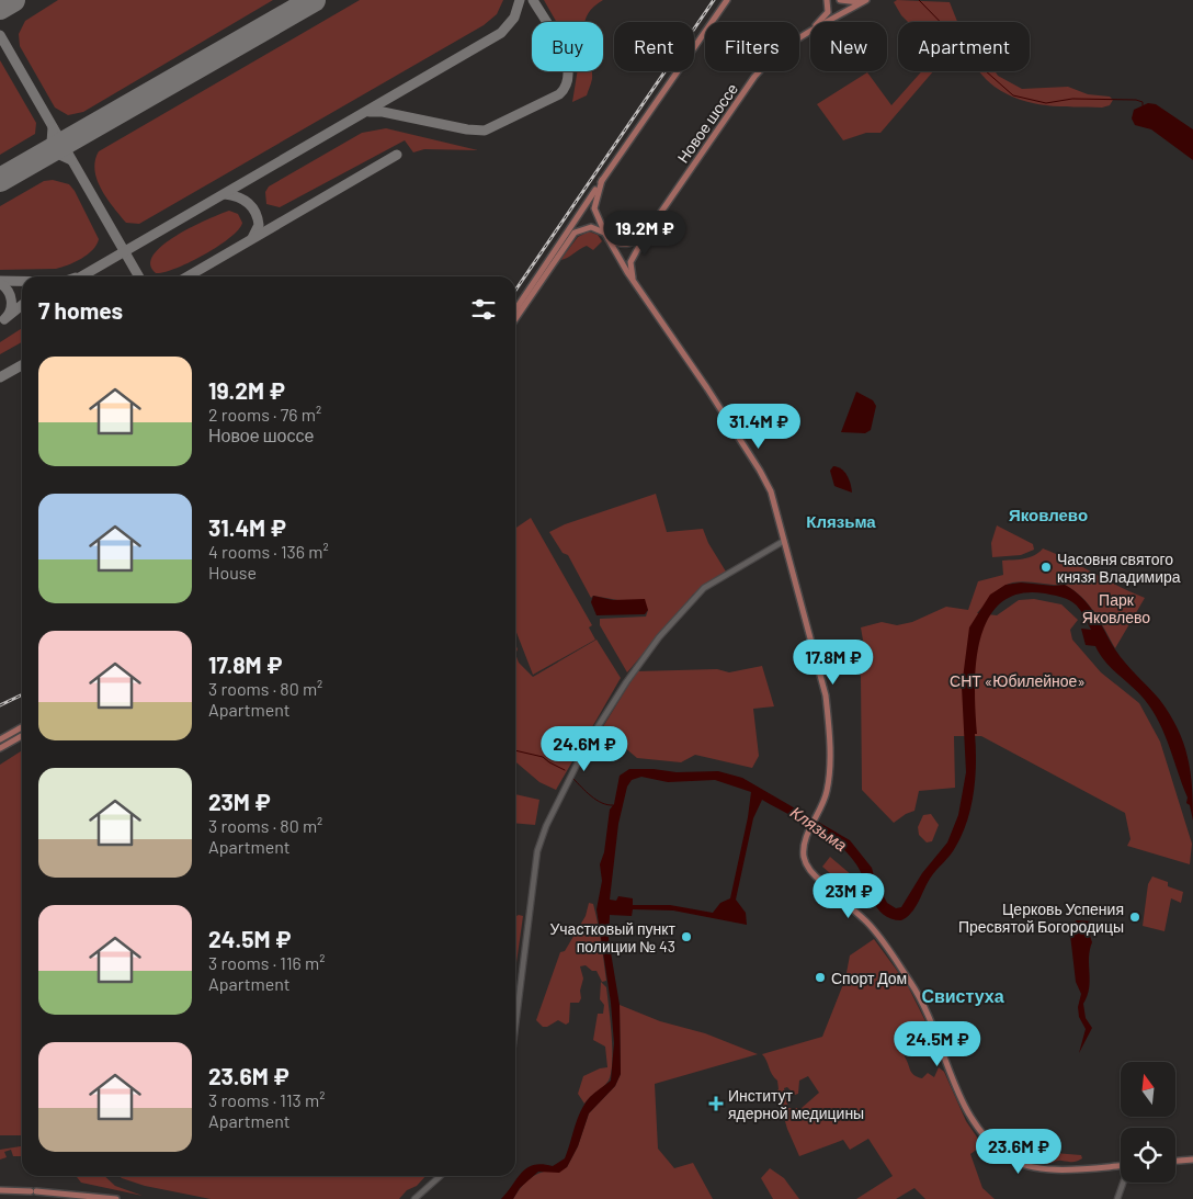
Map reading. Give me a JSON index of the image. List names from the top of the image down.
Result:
{
  "streets": {
    "main road": ["Новое шоссе"]
  },
  "districts": ["Яковлево", "Клязьма", "Свистуха"],
  "water": ["Клязьма"],
  "parks": ["Парк Яковлево", "СНТ «Юбилейное»"],
  "places": {
    "other": [
      "Часовня святого князя Владимира",
      "Церковь Успения Пресвятой Богородицы",
      "Участковый пункт полиции № 43",
      "Спорт Дом"
    ],
    "health": ["Институт ядерной медицины"]
  },
  "north": "top",
  "page": {
    "chip": [
      "Buy",
      "Rent",
      "Filters",
      "New",
      "Apartment"
    ],
    "price": [
      "19.2M ₽",
      "31.4M ₽",
      "17.8M ₽",
      "24.6M ₽",
      "23M ₽",
      "24.5M ₽",
      "23.6M ₽"
    ],
    "heading": "7 homes",
    "list": [
      {
        "name": "19.2M ₽",
        "note": "2 rooms · 76 m² · Новое шоссе"
      },
      {
        "name": "31.4M ₽",
        "note": "4 rooms · 136 m² · House"
      },
      {
        "name": "17.8M ₽",
        "note": "3 rooms · 80 m² · Apartment"
      },
      {
        "name": "23M ₽",
        "note": "3 rooms · 80 m² · Apartment"
      },
      {
        "name": "24.5M ₽",
        "note": "3 rooms · 116 m² · Apartment"
      },
      {
        "name": "23.6M ₽",
        "note": "3 rooms · 113 m² · Apartment"
      }
    ]
  }
}
